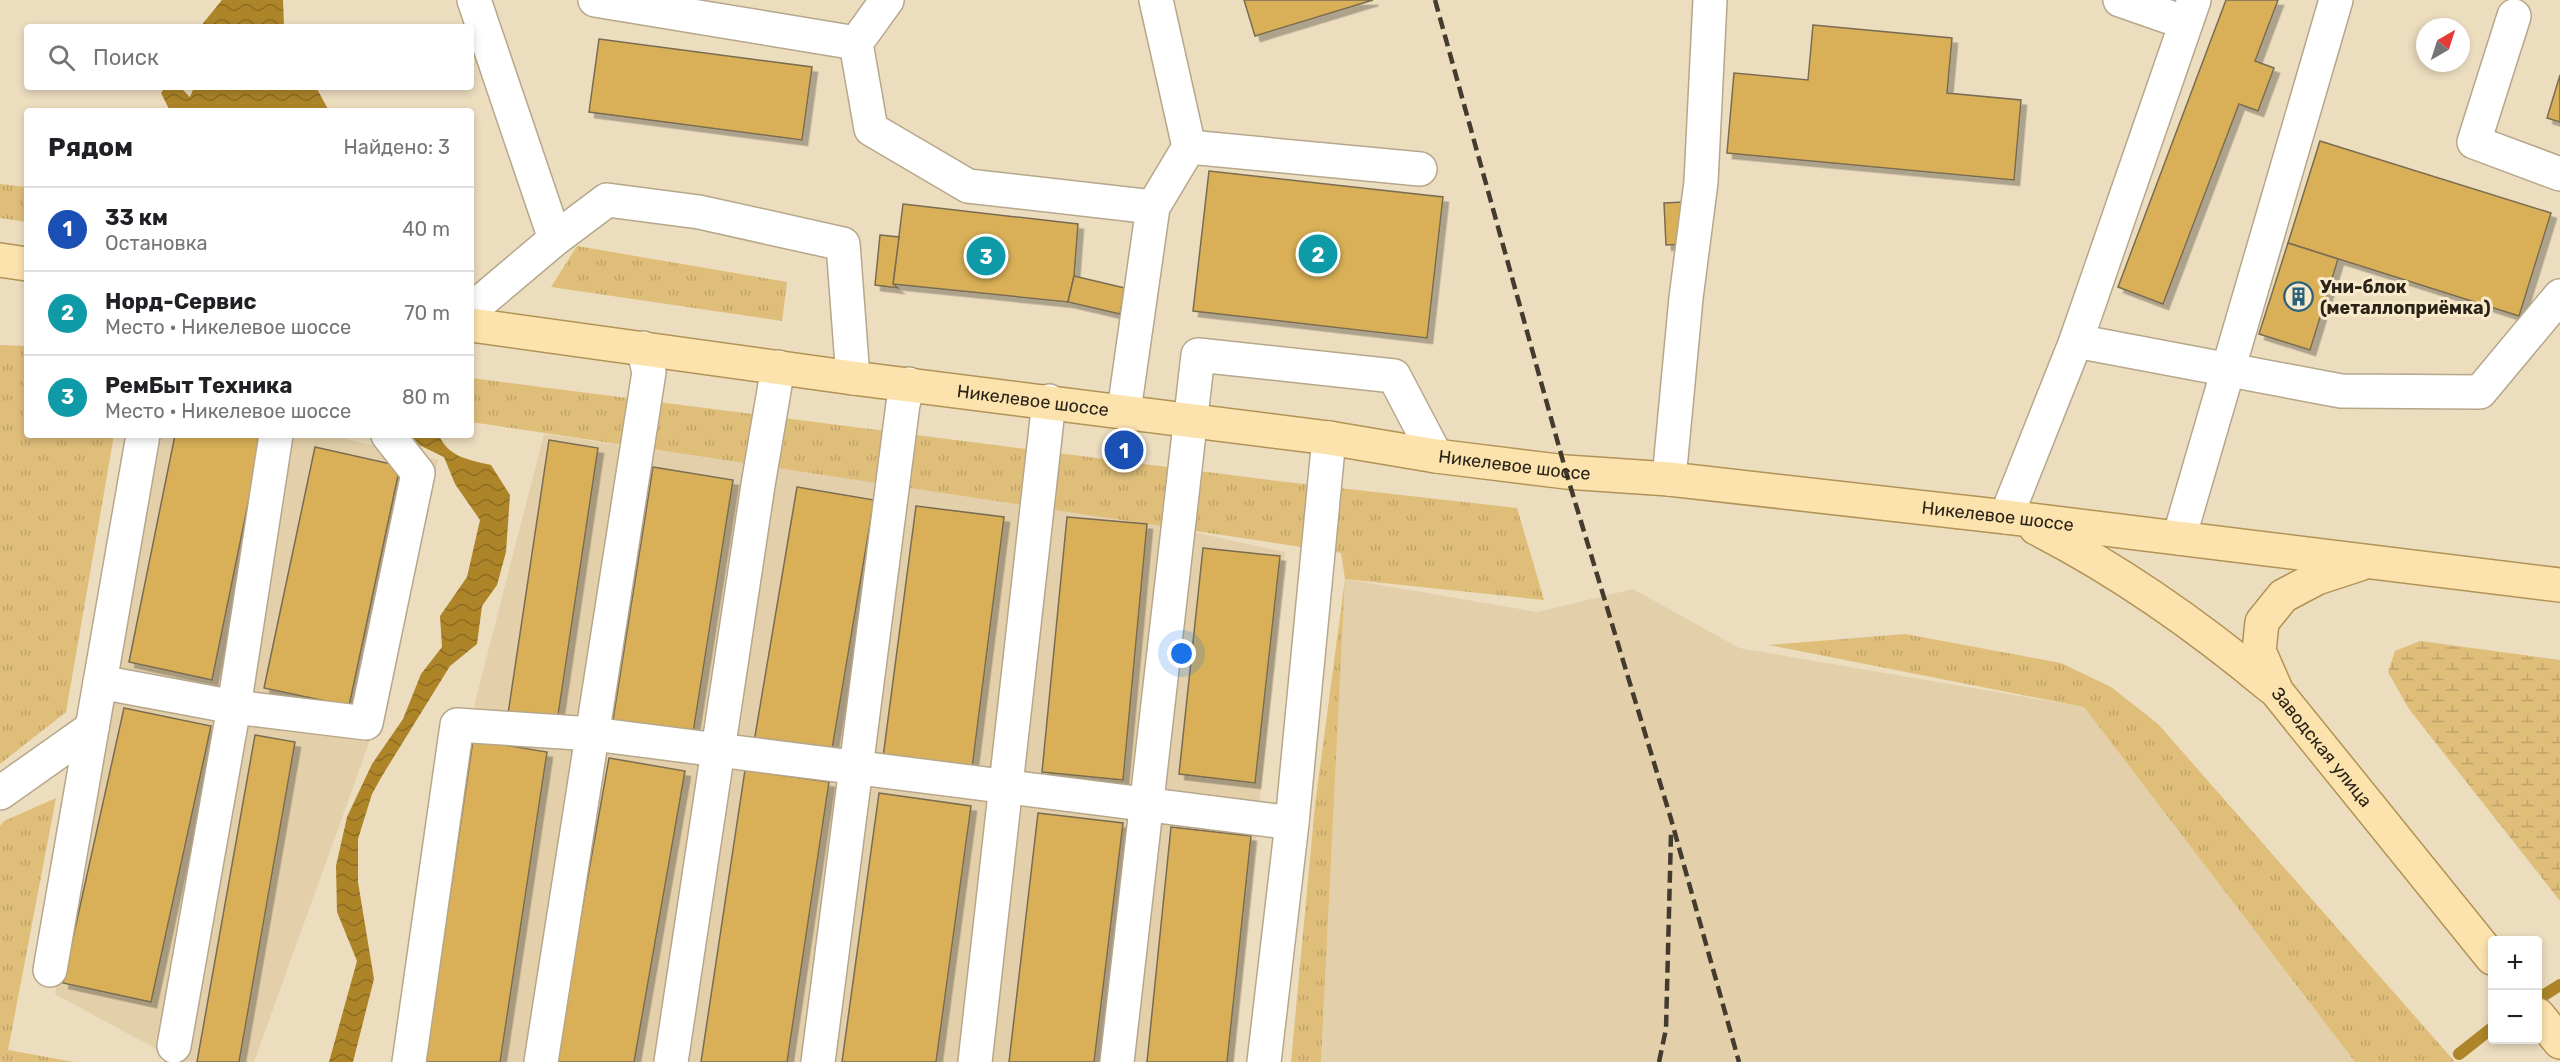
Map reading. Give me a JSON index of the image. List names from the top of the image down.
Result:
{
  "streets": {
    "main road": ["Никелевое шоссе", "Заводская улица"]
  },
  "crossings": [
    ["Никелевое шоссе", "Заводская улица"]
  ],
  "places": {
    "building": ["Уни-блок (металлоприёмка)"]
  },
  "north": "top right",
  "page": {
    "search": "Поиск",
    "heading": ["Рядом", "Найдено: 3"],
    "list": [
      {
        "mark": "1",
        "name": "33 км",
        "note": "Остановка",
        "value": "40 m"
      },
      {
        "mark": "2",
        "name": "Норд-Сервис",
        "note": "Место · Никелевое шоссе",
        "value": "70 m"
      },
      {
        "mark": "3",
        "name": "РемБыт Техника",
        "note": "Место · Никелевое шоссе",
        "value": "80 m"
      }
    ],
    "pins": ["2", "3", "1"],
    "map_buttons": ["+", "−"]
  }
}
